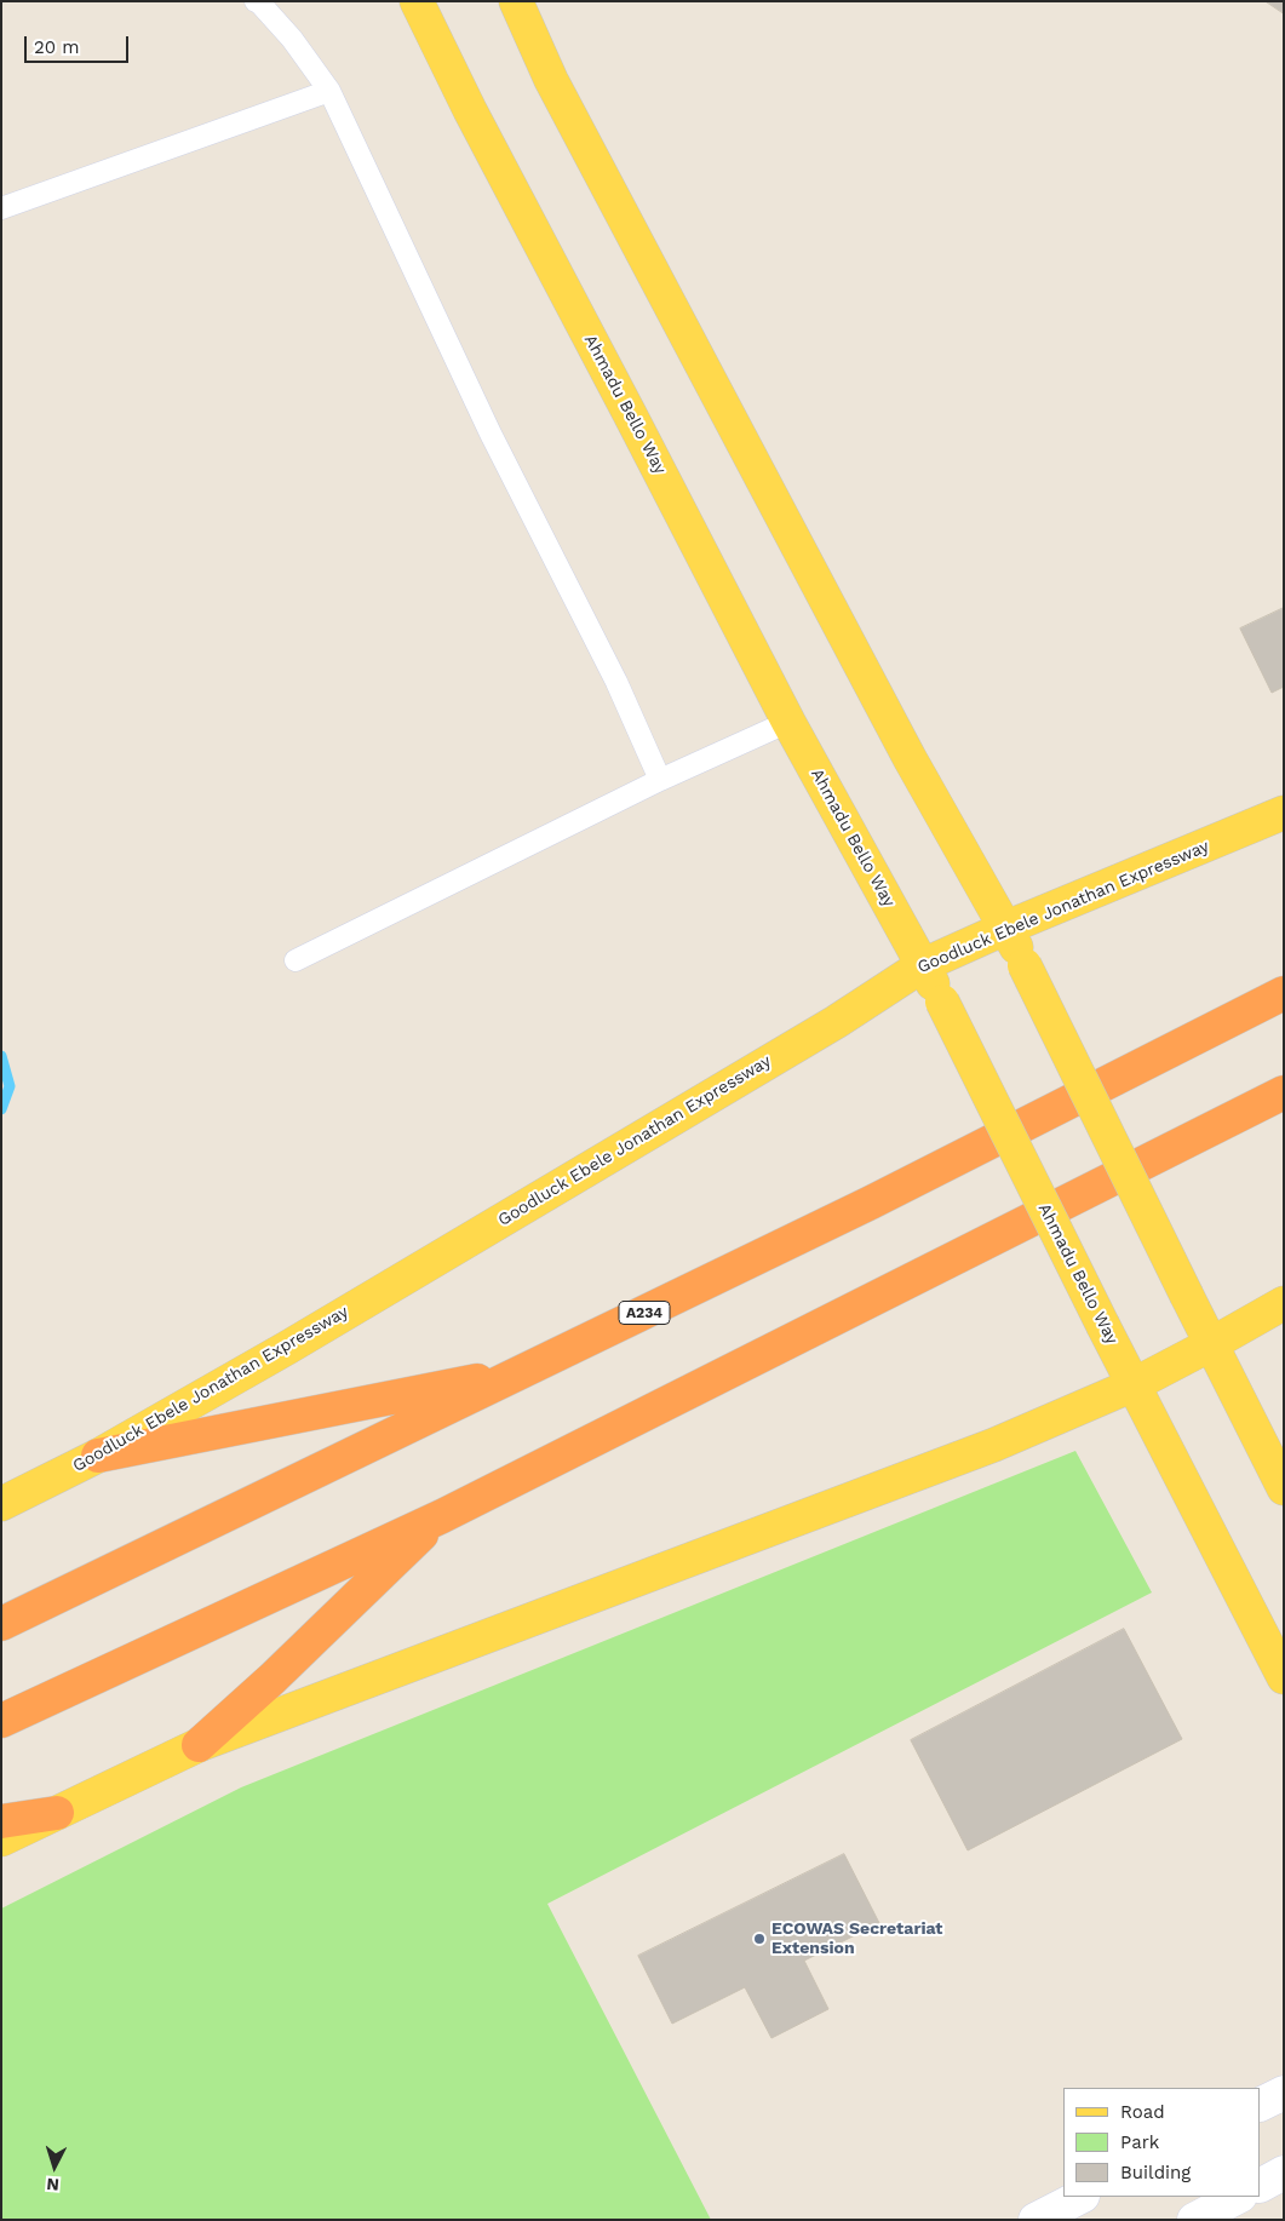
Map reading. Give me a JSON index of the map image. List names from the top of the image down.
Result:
{
  "streets": {
    "highway": ["A234"],
    "main road": ["Ahmadu Bello Way", "Goodluck Ebele Jonathan Expressway"]
  },
  "crossings": [
    ["Ahmadu Bello Way", "Goodluck Ebele Jonathan Expressway"]
  ],
  "places": ["ECOWAS Secretariat Extension"],
  "legend": ["Road", "Park", "Building"],
  "scale_bar": "20 m",
  "north": "bottom"
}
